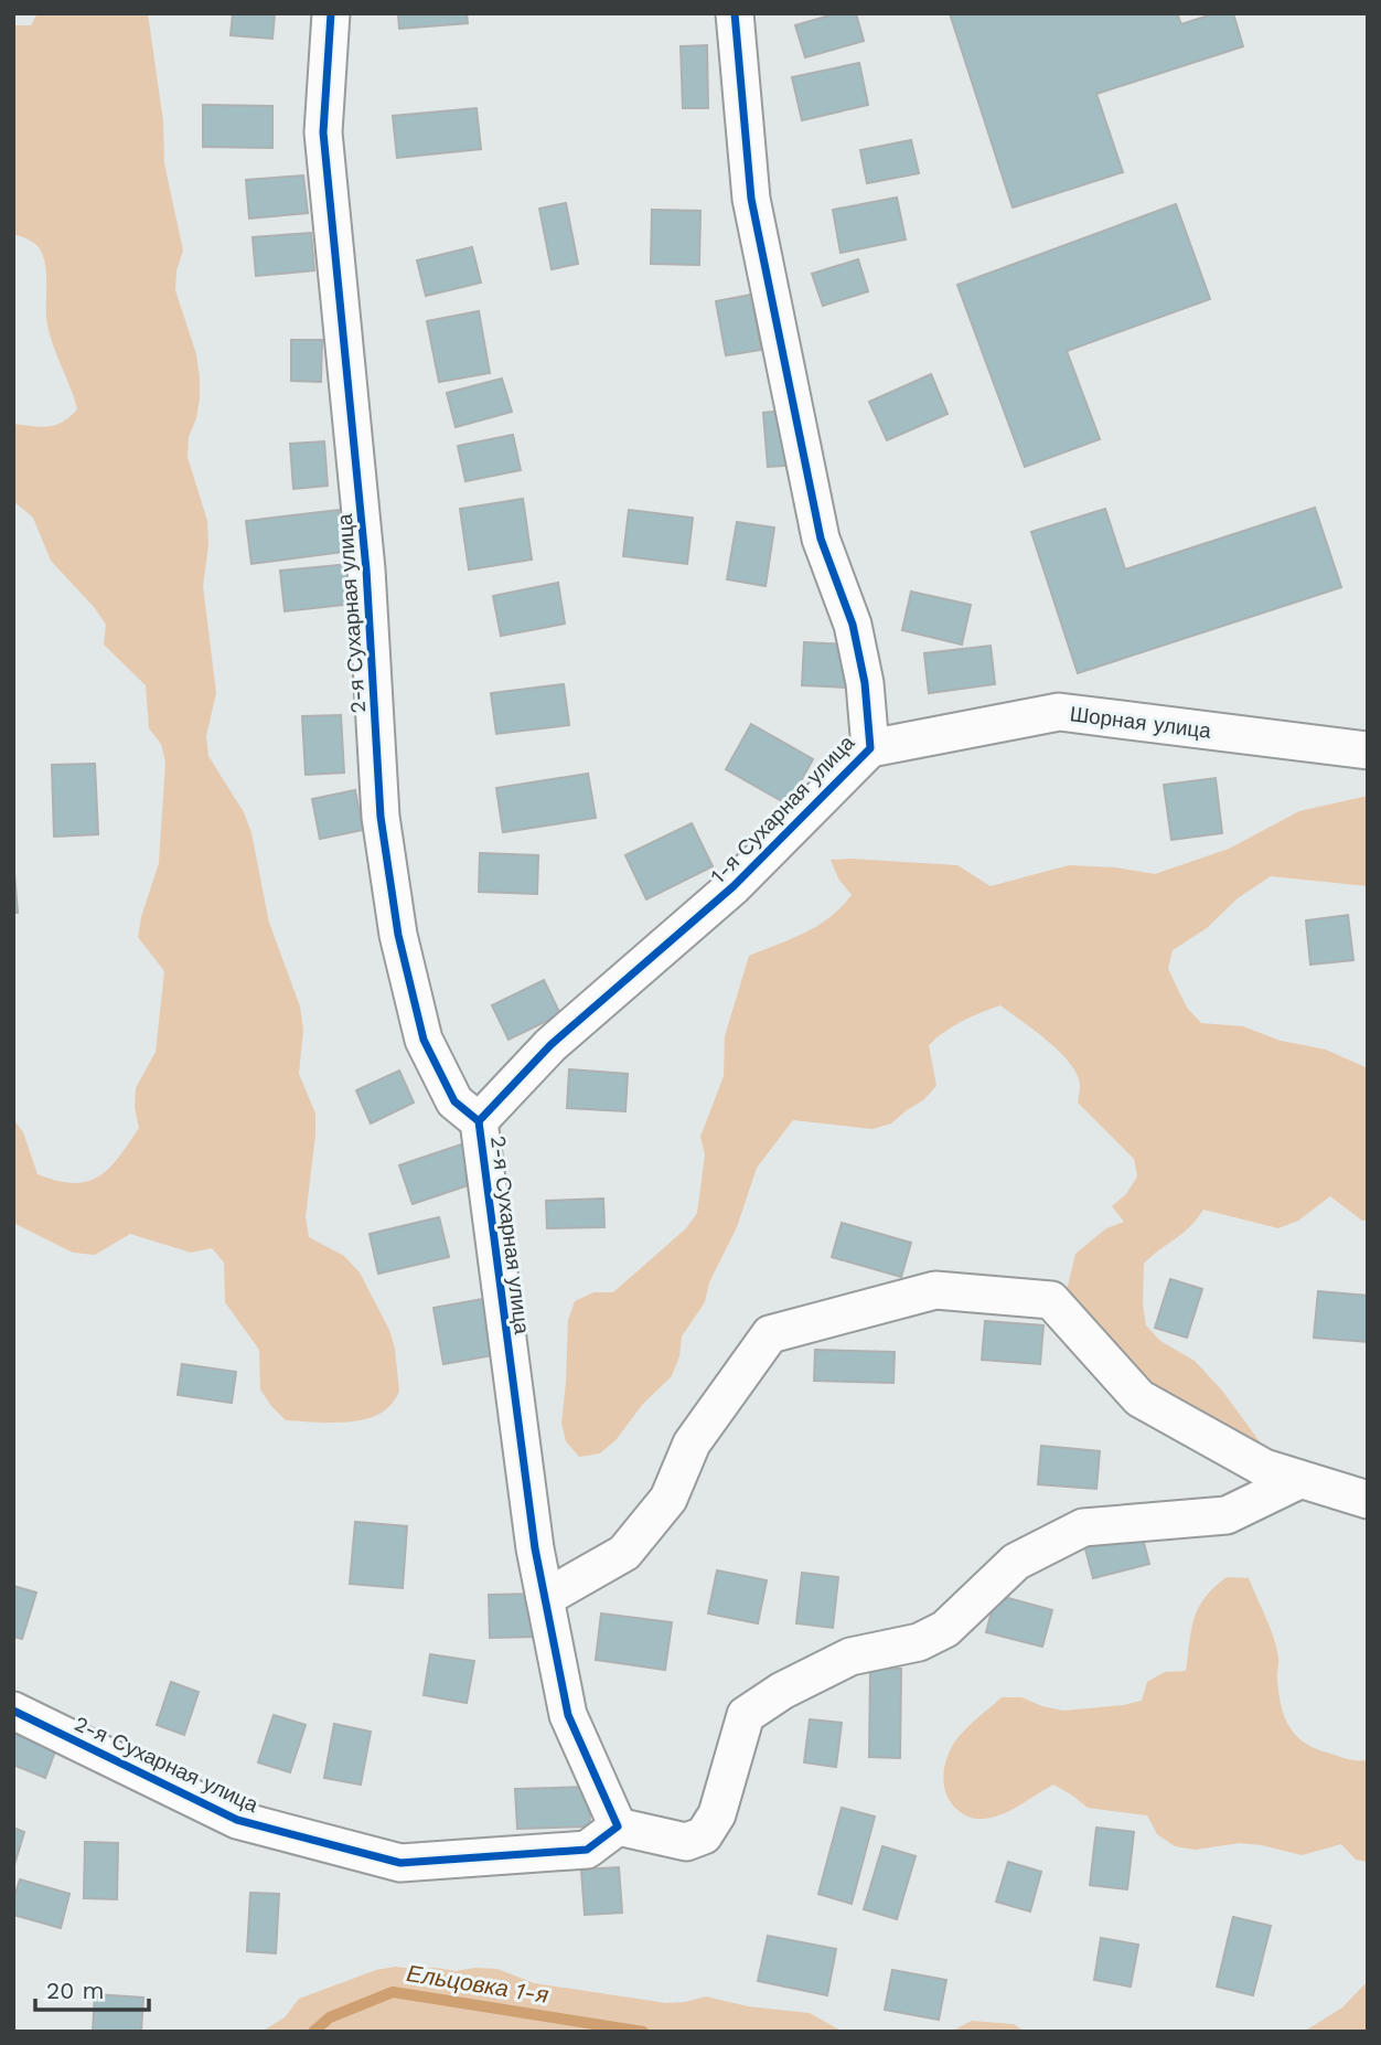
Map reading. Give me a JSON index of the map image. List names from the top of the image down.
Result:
{
  "streets": {
    "street": ["2-я Сухарная улица", "Шорная улица", "1-я Сухарная улица"]
  },
  "crossings": [
    ["2-я Сухарная улица", "1-я Сухарная улица"],
    ["Шорная улица", "1-я Сухарная улица"]
  ],
  "water": ["Ельцовка 1-я"],
  "scale_bar": "20 m"
}
